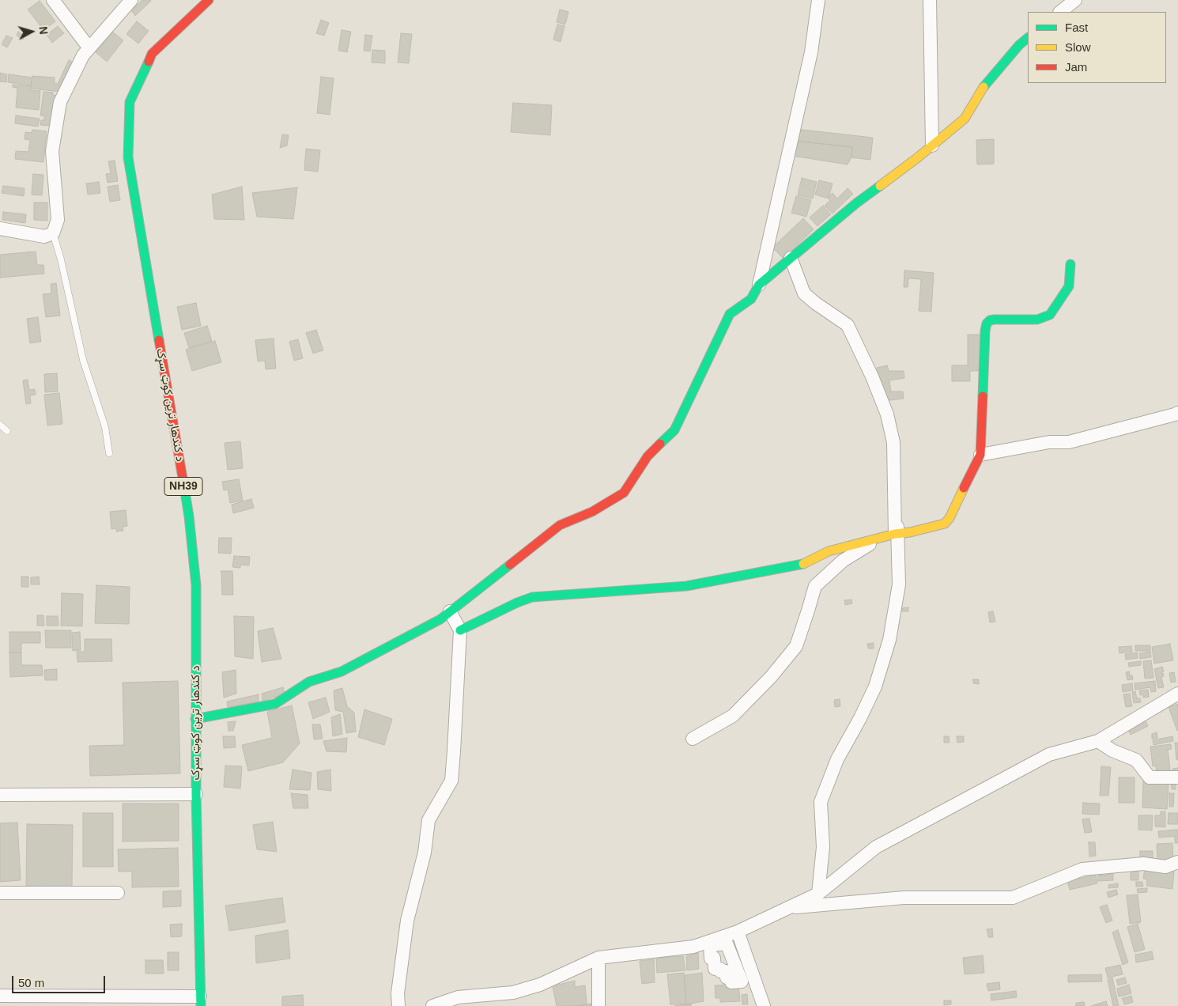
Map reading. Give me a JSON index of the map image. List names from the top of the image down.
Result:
{
  "streets": {
    "street": ["د کندهار ترين کوټ سړک", "NH39"]
  },
  "legend": ["Fast", "Slow", "Jam"],
  "scale_bar": "50 m",
  "north": "right"
}
